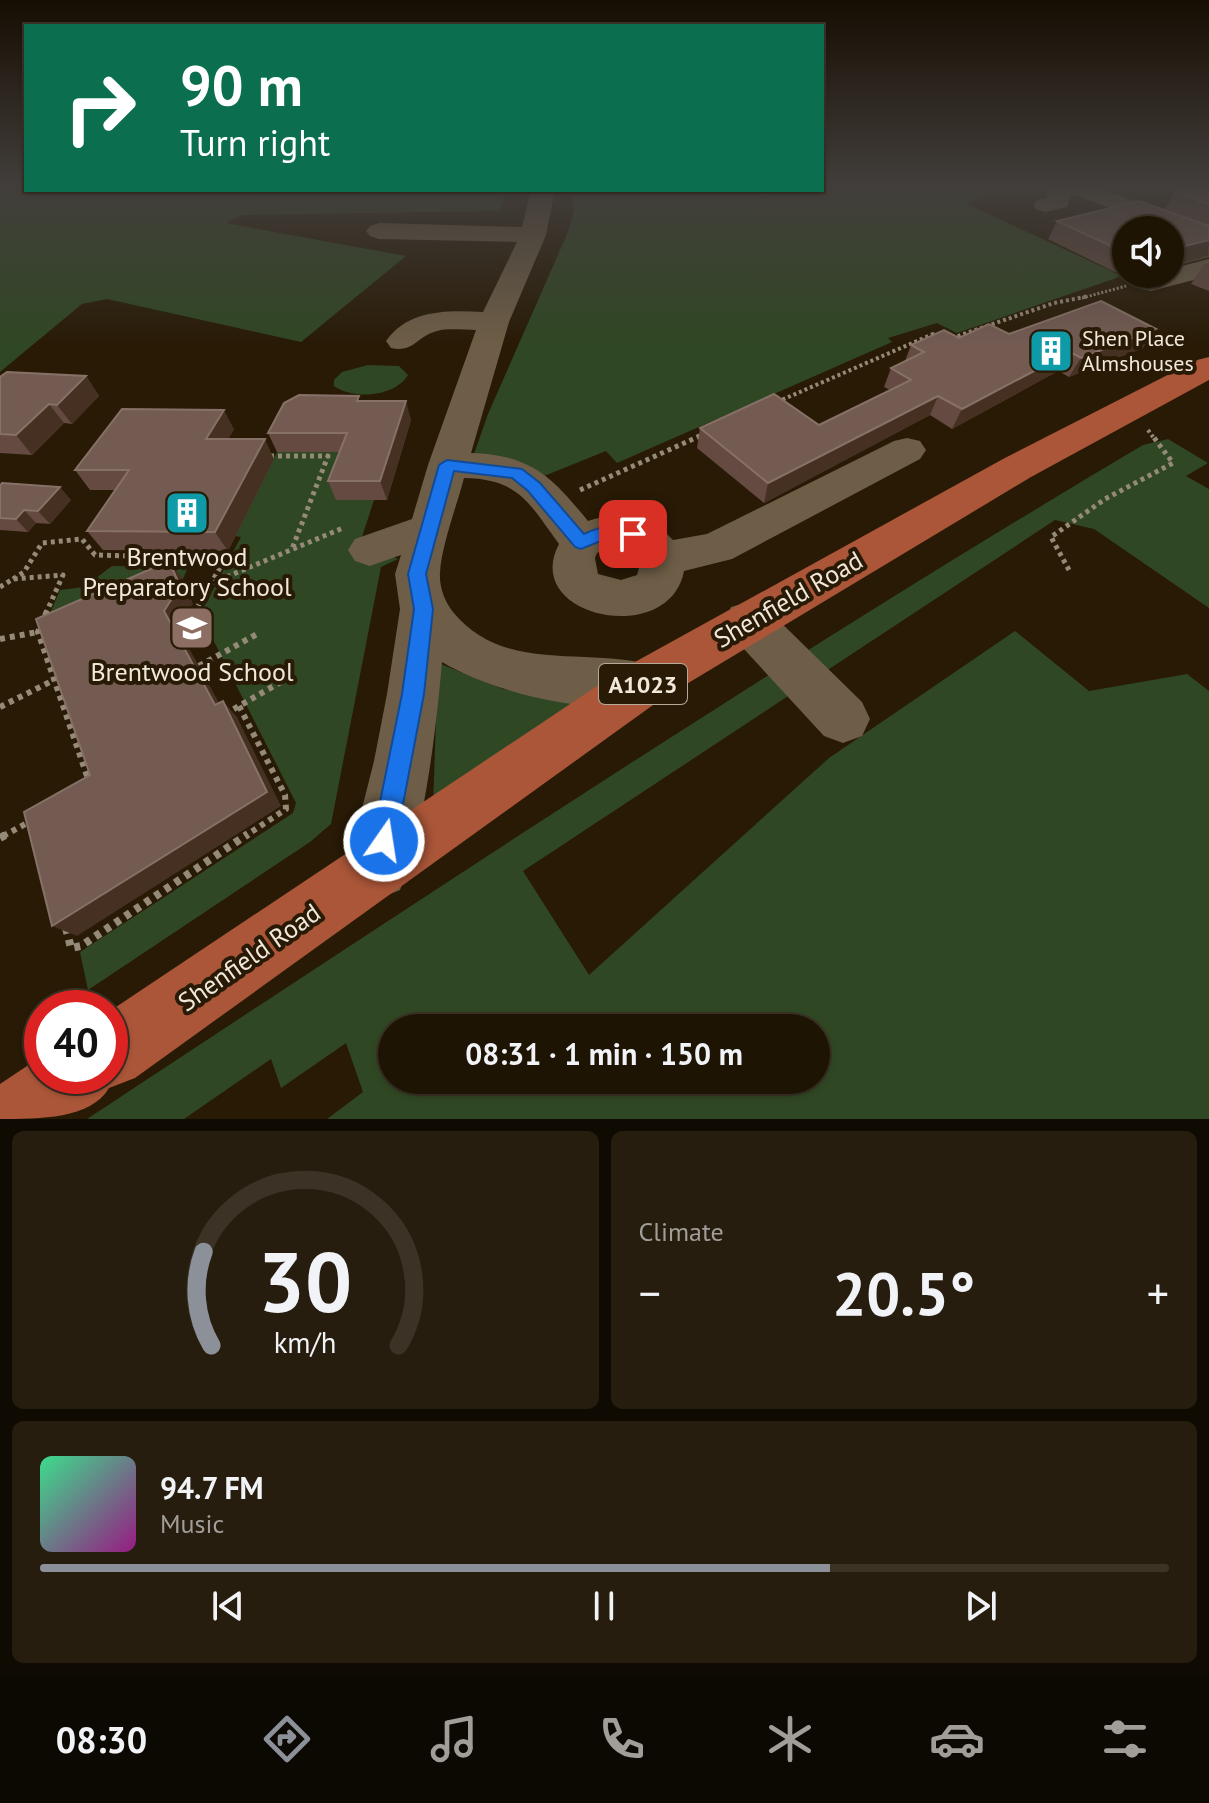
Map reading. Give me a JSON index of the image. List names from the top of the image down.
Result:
{
  "streets": {
    "main road": ["Shenfield Road", "A1023"]
  },
  "places": {
    "building": ["Shen Place Almshouses", "Brentwood Preparatory School"],
    "school or university": ["Brentwood School"]
  },
  "page": {
    "turn": ["90 m", "Turn right"],
    "limit": "40",
    "trip": "08:31 · 1 min · 150 m",
    "tile": "Climate",
    "heat": ["−", "20.5°", "+"],
    "song": ["94.7 FM", "Music"],
    "tabs": "08:30",
    "gauge": ["30", "km/h"]
  }
}
